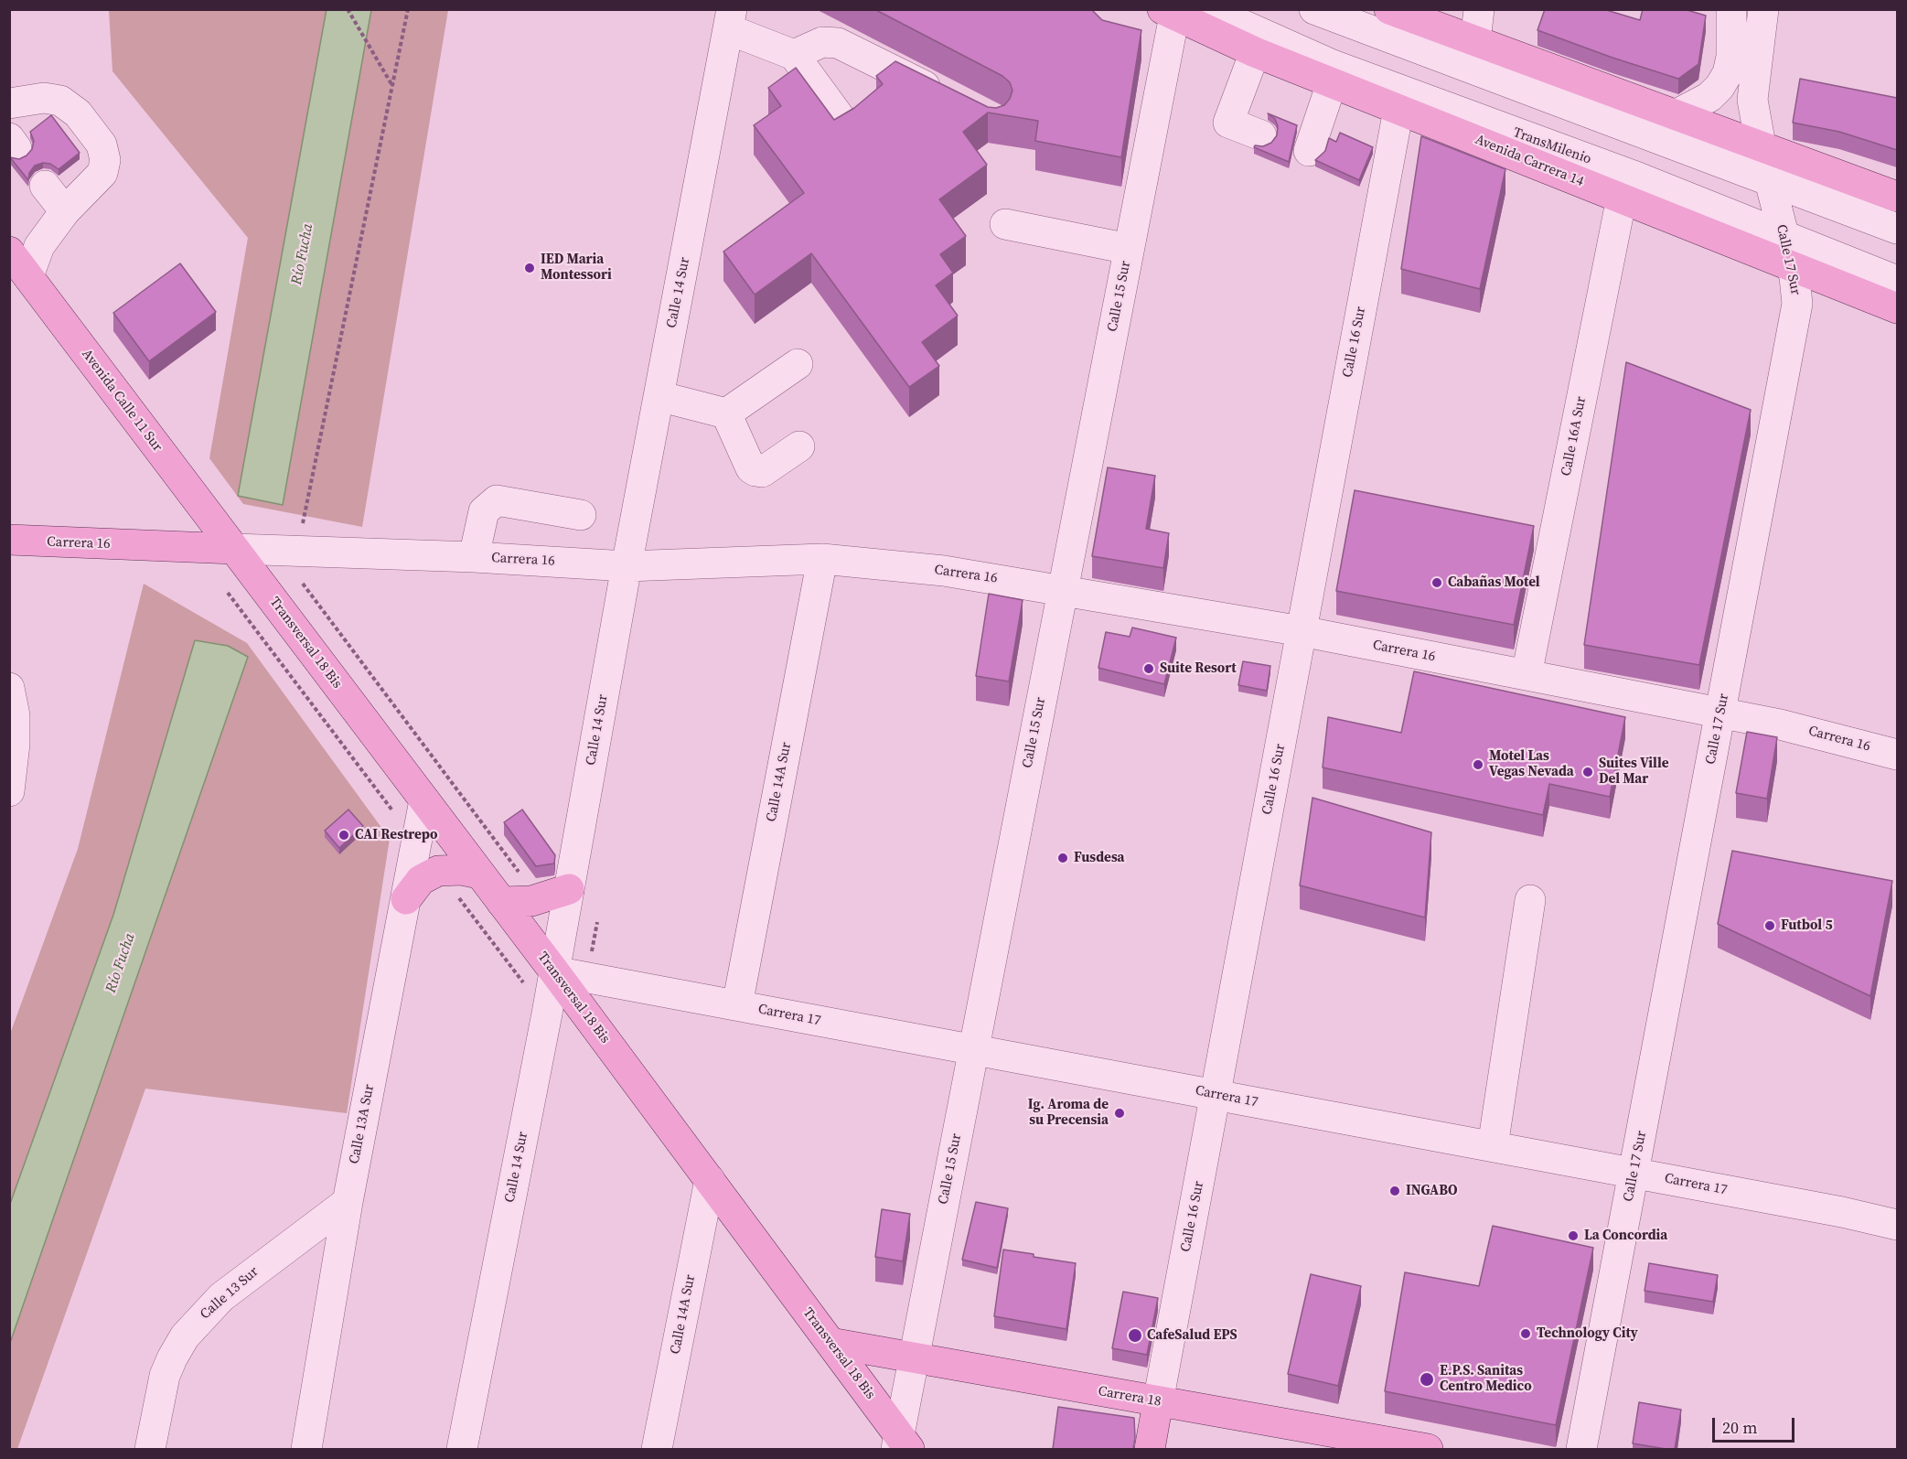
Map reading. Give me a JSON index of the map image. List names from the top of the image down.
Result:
{
  "streets": {
    "main road": [
      "Avenida Carrera 14",
      "Calle 16 Sur",
      "Avenida Calle 11 Sur",
      "Carrera 16",
      "Transversal 18 Bis",
      "Carrera 18"
    ],
    "street": [
      "TransMilenio",
      "Calle 17 Sur",
      "Calle 14 Sur",
      "Calle 15 Sur",
      "Calle 16A Sur",
      "Calle 14A Sur",
      "Carrera 17",
      "Calle 13A Sur",
      "Calle 13 Sur"
    ]
  },
  "crossings": [
    ["TransMilenio", "Calle 17 Sur"],
    ["Avenida Carrera 14", "Calle 17 Sur"],
    ["Avenida Carrera 14", "Calle 15 Sur"],
    ["Avenida Carrera 14", "Calle 16 Sur"],
    ["Avenida Carrera 14", "Calle 16A Sur"],
    ["Calle 17 Sur", "Carrera 16"],
    ["Calle 17 Sur", "Carrera 17"],
    ["Calle 14 Sur", "Carrera 16"],
    ["Calle 14 Sur", "Transversal 18 Bis"],
    ["Calle 14 Sur", "Carrera 17"],
    ["Calle 15 Sur", "Carrera 16"],
    ["Calle 15 Sur", "Transversal 18 Bis"],
    ["Calle 15 Sur", "Carrera 17"],
    ["Calle 15 Sur", "Carrera 18"],
    ["Calle 16 Sur", "Carrera 16"],
    ["Calle 16 Sur", "Carrera 17"],
    ["Calle 16 Sur", "Carrera 18"],
    ["Avenida Calle 11 Sur", "Carrera 16"],
    ["Avenida Calle 11 Sur", "Transversal 18 Bis"],
    ["Calle 16A Sur", "Carrera 16"],
    ["Carrera 16", "Transversal 18 Bis"],
    ["Carrera 16", "Calle 14A Sur"],
    ["Transversal 18 Bis", "Calle 14A Sur"],
    ["Transversal 18 Bis", "Carrera 17"],
    ["Transversal 18 Bis", "Calle 13A Sur"],
    ["Transversal 18 Bis", "Carrera 18"],
    ["Calle 14A Sur", "Carrera 17"],
    ["Calle 13A Sur", "Calle 13 Sur"]
  ],
  "water": ["Río Fucha"],
  "places": [
    "IED Maria Montessori",
    "Cabañas Motel",
    "Suite Resort",
    "Motel Las Vegas Nevada",
    "Suites Ville Del Mar",
    "CAI Restrepo",
    "Fusdesa",
    "Futbol 5",
    "Ig. Aroma de su Precensia",
    "INGABO",
    "La Concordia",
    "Technology City",
    "CafeSalud EPS",
    "E.P.S. Sanitas Centro Medico"
  ],
  "scale_bar": "20 m"
}
